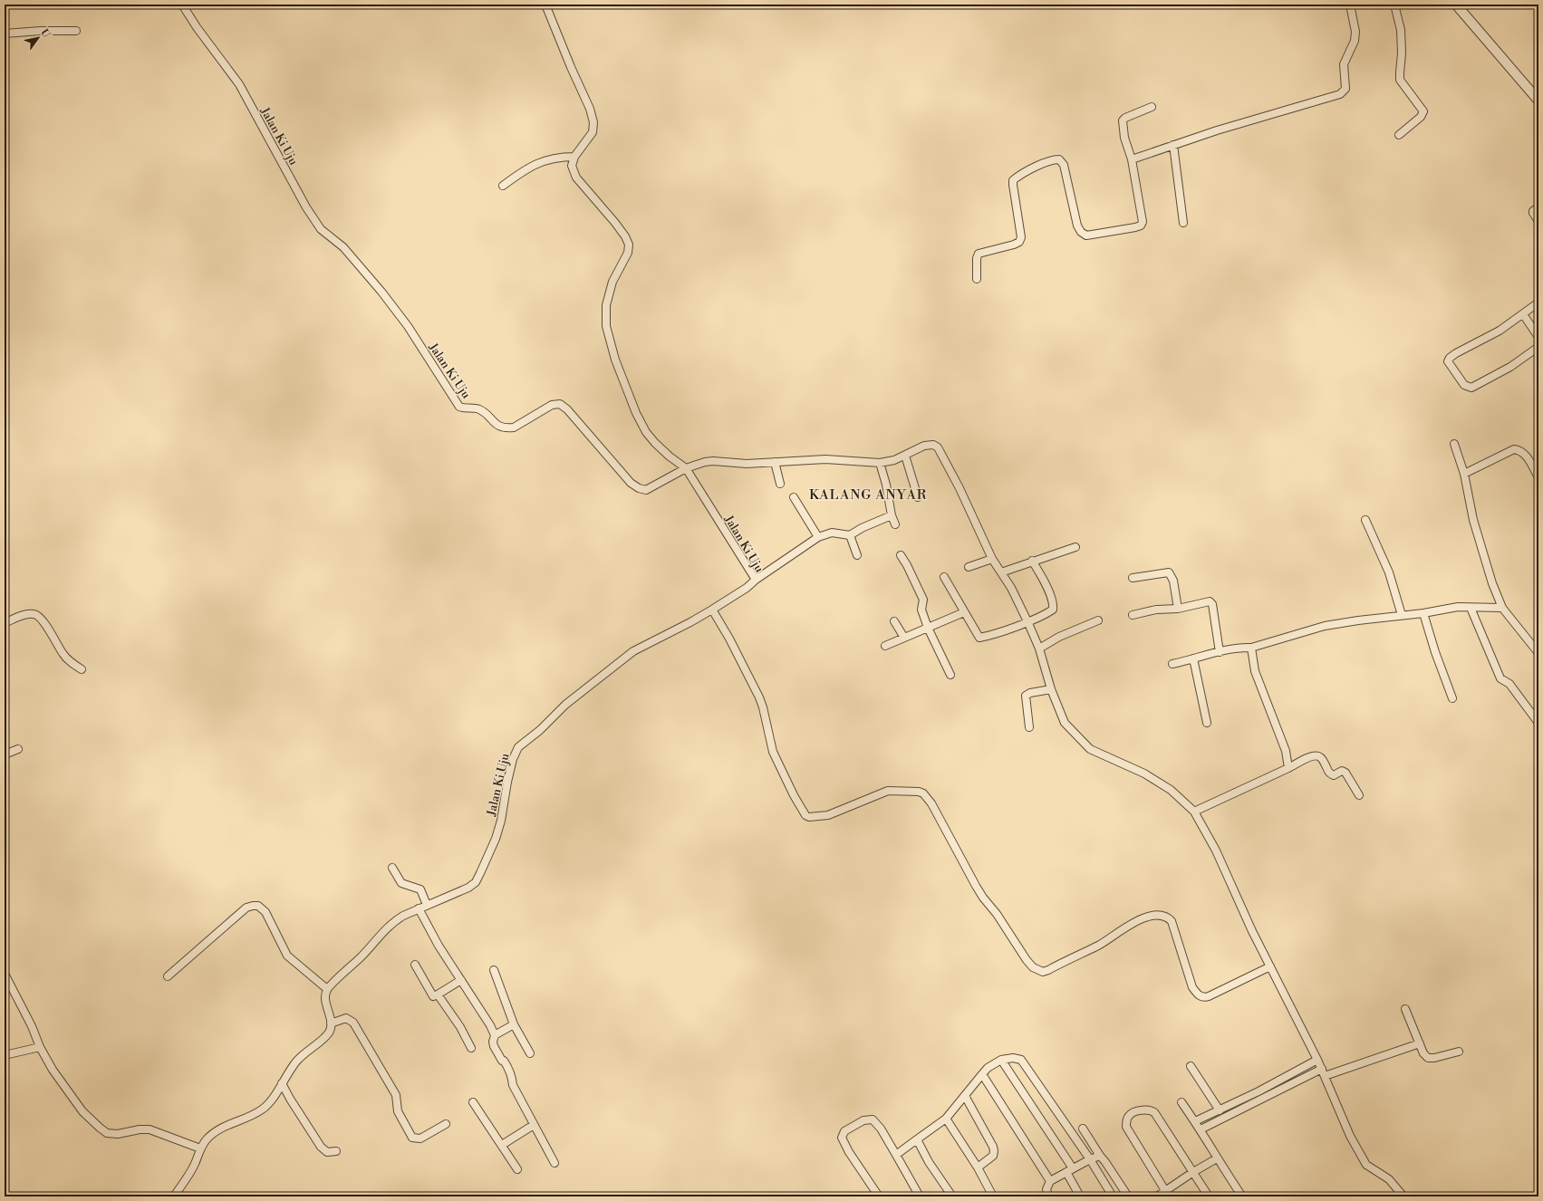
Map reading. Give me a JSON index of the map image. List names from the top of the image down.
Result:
{
  "streets": {
    "street": ["Jalan Ki Uju"]
  },
  "districts": ["KALANG ANYAR"],
  "north": "top right"
}
